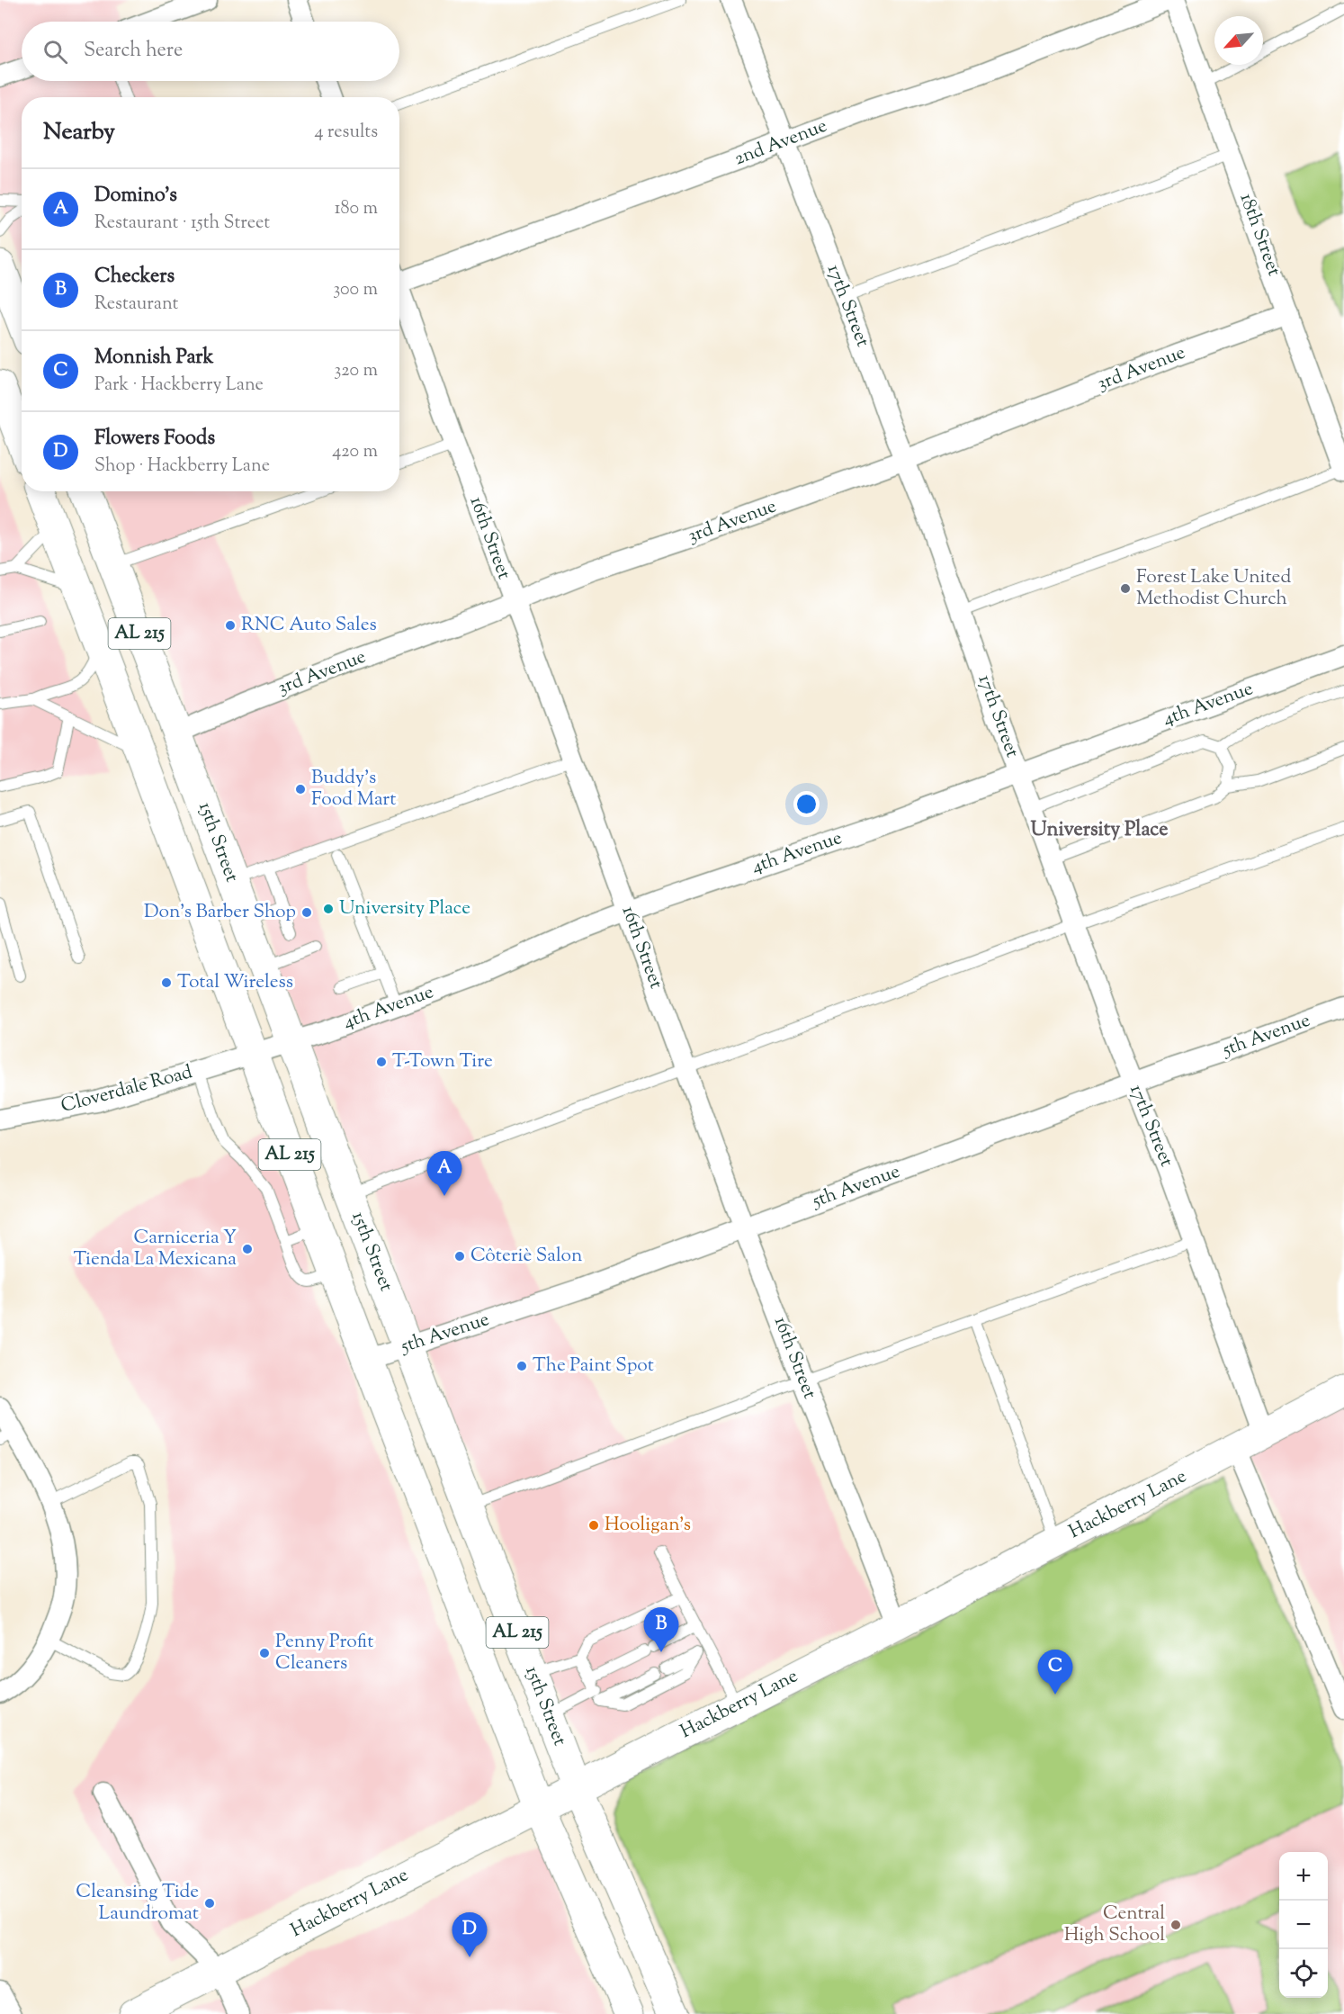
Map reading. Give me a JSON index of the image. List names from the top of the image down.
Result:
{
  "streets": {
    "main road": ["AL 215", "15th Street", "Hackberry Lane"],
    "street": [
      "2nd Avenue",
      "18th Street",
      "17th Street",
      "3rd Avenue",
      "16th Street",
      "4th Avenue",
      "5th Avenue",
      "Cloverdale Road"
    ]
  },
  "crossings": [
    ["2nd Avenue", "17th Street"],
    ["18th Street", "3rd Avenue"],
    ["17th Street", "3rd Avenue"],
    ["17th Street", "4th Avenue"],
    ["17th Street", "5th Avenue"],
    ["17th Street", "Hackberry Lane"],
    ["3rd Avenue", "16th Street"],
    ["3rd Avenue", "15th Street"],
    ["16th Street", "4th Avenue"],
    ["16th Street", "5th Avenue"],
    ["16th Street", "Hackberry Lane"],
    ["AL 215", "4th Avenue"],
    ["AL 215", "5th Avenue"],
    ["AL 215", "Cloverdale Road"],
    ["AL 215", "Hackberry Lane"],
    ["4th Avenue", "15th Street"],
    ["4th Avenue", "Cloverdale Road"],
    ["15th Street", "5th Avenue"],
    ["15th Street", "Hackberry Lane"]
  ],
  "districts": ["University Place"],
  "places": [
    "Forest Lake United Methodist Church",
    "RNC Auto Sales",
    "Buddy's Food Mart",
    "University Place",
    "Don's Barber Shop",
    "Total Wireless",
    "T-Town Tire",
    "Carniceria Y Tienda La Mexicana",
    "Côteriè Salon",
    "The Paint Spot",
    "Hooligan's",
    "Penny Profit Cleaners",
    "Cleansing Tide Laundromat",
    "Central High School"
  ],
  "north": "bottom left",
  "page": {
    "search": "Search here",
    "heading": ["Nearby", "4 results"],
    "list": [
      {
        "mark": "A",
        "name": "Domino's",
        "note": "Restaurant · 15th Street",
        "value": "180 m"
      },
      {
        "mark": "B",
        "name": "Checkers",
        "note": "Restaurant",
        "value": "300 m"
      },
      {
        "mark": "C",
        "name": "Monnish Park",
        "note": "Park · Hackberry Lane",
        "value": "320 m"
      },
      {
        "mark": "D",
        "name": "Flowers Foods",
        "note": "Shop · Hackberry Lane",
        "value": "420 m"
      }
    ],
    "pins": [
      "A",
      "B",
      "C",
      "D"
    ],
    "map_buttons": ["+", "−"]
  }
}
